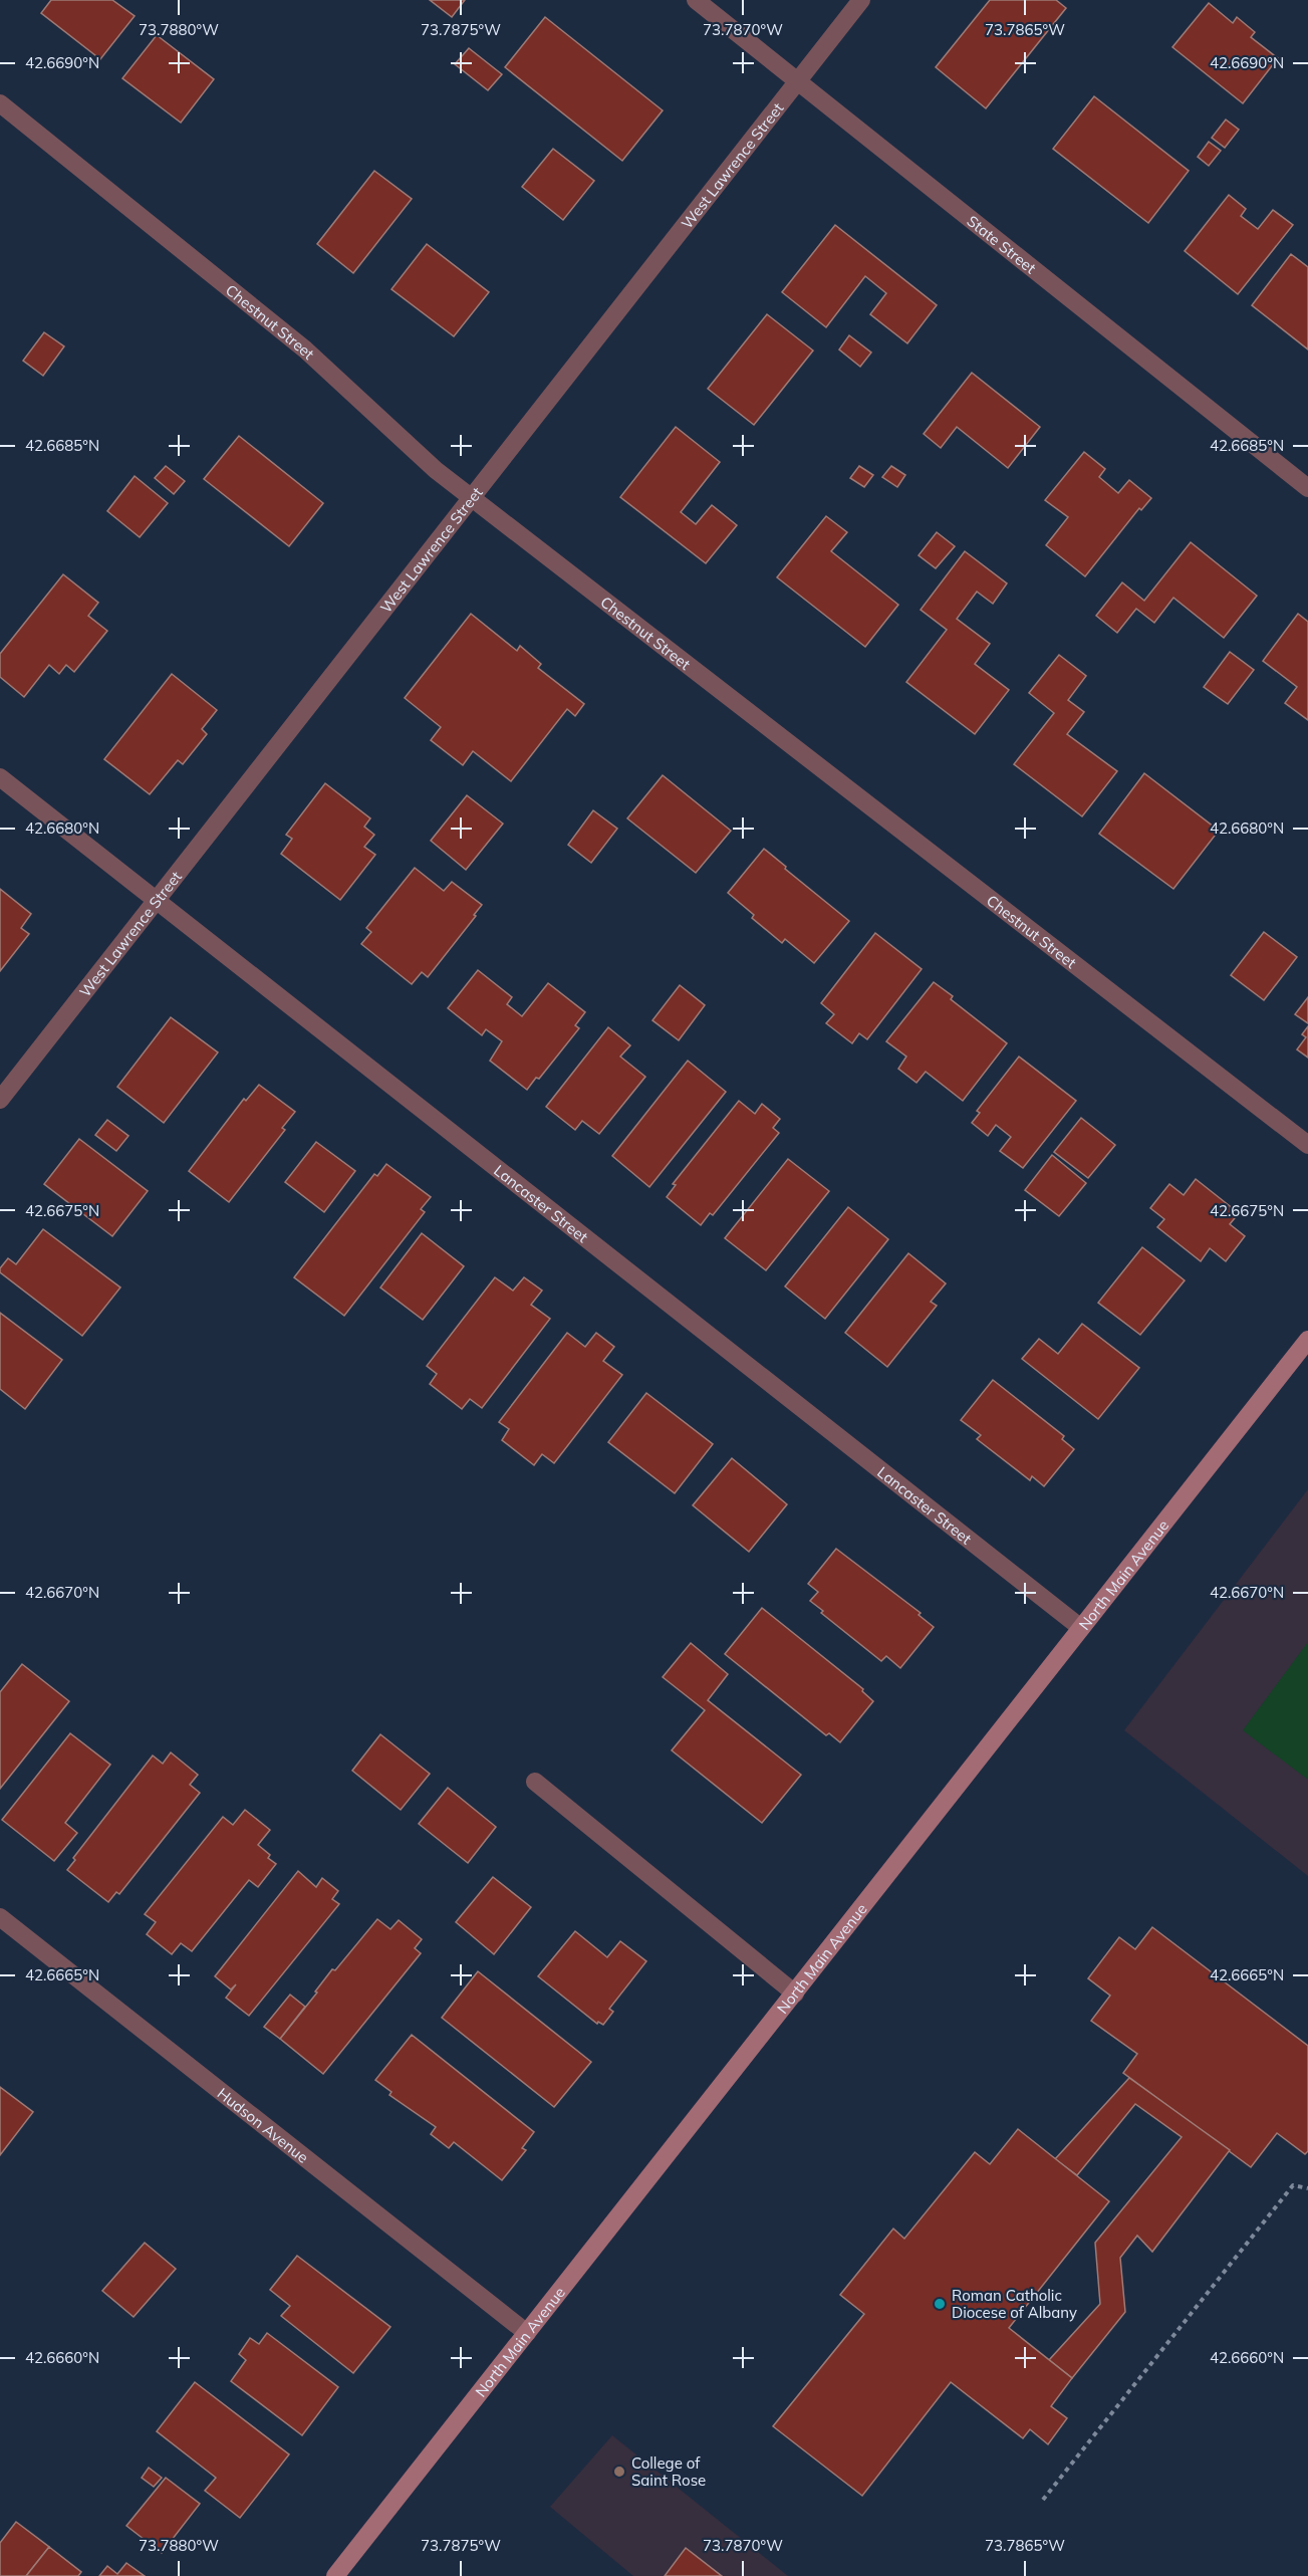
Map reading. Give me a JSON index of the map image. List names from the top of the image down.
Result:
{
  "streets": {
    "street": [
      "West Lawrence Street",
      "State Street",
      "Chestnut Street",
      "Lancaster Street",
      "North Main Avenue",
      "Hudson Avenue"
    ]
  },
  "crossings": [
    ["West Lawrence Street", "State Street"],
    ["West Lawrence Street", "Chestnut Street"],
    ["West Lawrence Street", "Lancaster Street"],
    ["Lancaster Street", "North Main Avenue"],
    ["North Main Avenue", "Hudson Avenue"]
  ],
  "places": ["Roman Catholic Diocese of Albany", "College of Saint Rose"],
  "coordinates": [
    "73.7880°W",
    "73.7875°W",
    "73.7870°W",
    "73.7865°W",
    "42.6690°N",
    "42.6685°N",
    "42.6680°N",
    "42.6675°N",
    "42.6670°N",
    "42.6665°N",
    "42.6660°N"
  ]
}
